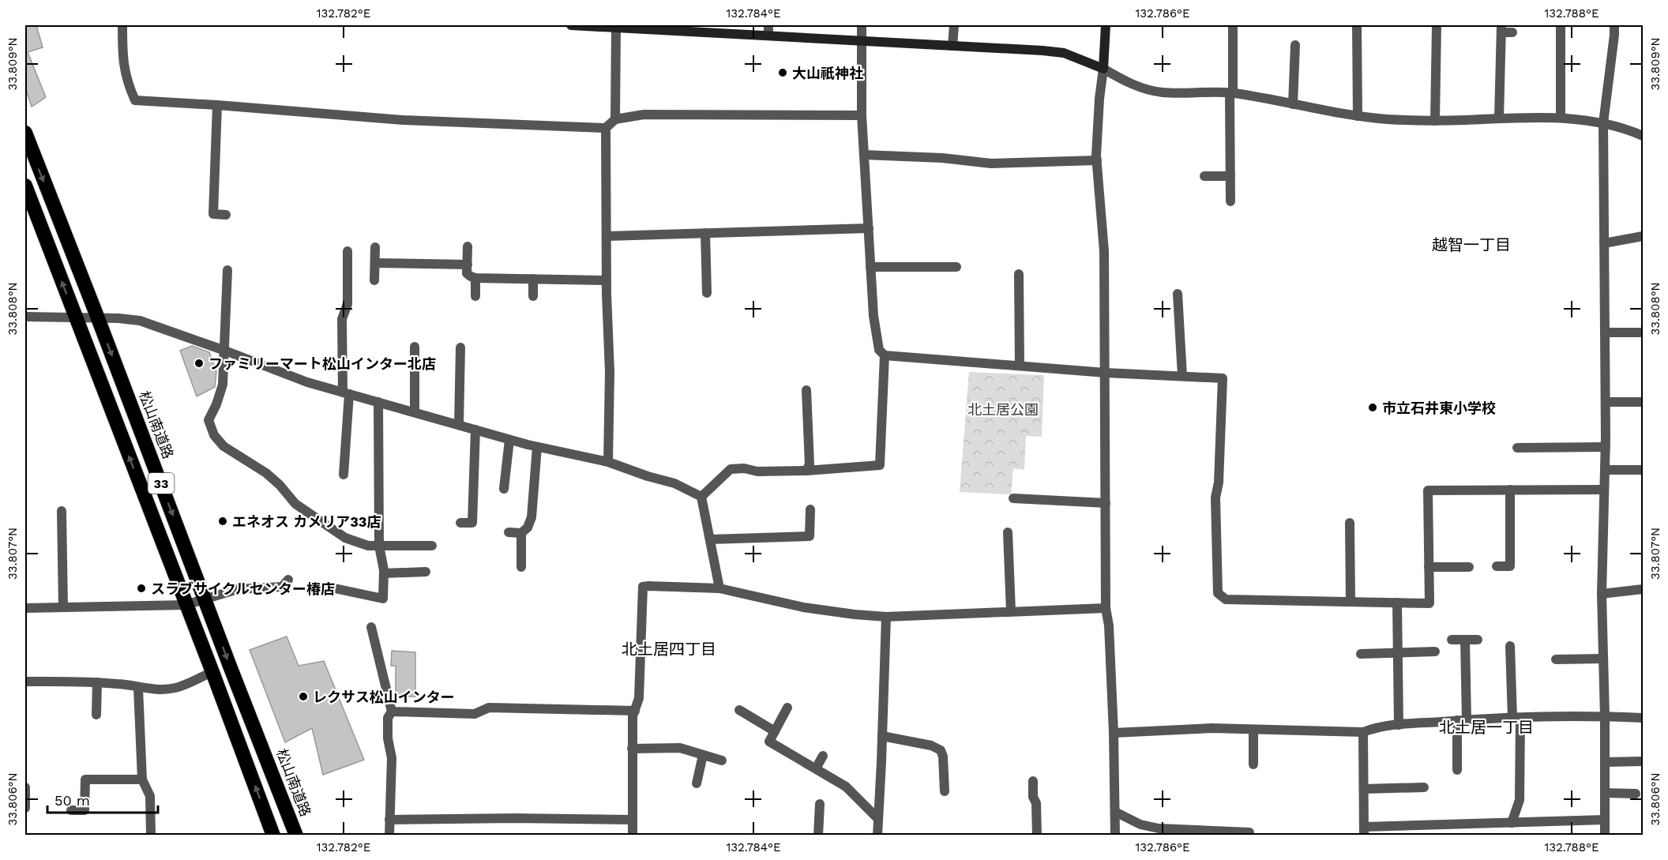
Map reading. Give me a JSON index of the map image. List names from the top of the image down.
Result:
{
  "streets": {
    "highway": ["松山南道路", "33"]
  },
  "districts": ["越智一丁目", "北土居四丁目", "北土居一丁目"],
  "parks": ["北土居公園"],
  "places": [
    "大山祇神社",
    "ファミリーマート松山インター北店",
    "市立石井東小学校",
    "エネオス カメリア33店",
    "スラブサイクルセンター椿店",
    "レクサス松山インター"
  ],
  "scale_bar": "50 m",
  "coordinates": [
    "132.782°E",
    "132.784°E",
    "132.786°E",
    "132.788°E",
    "33.809°N",
    "33.808°N",
    "33.807°N",
    "33.806°N"
  ]
}
